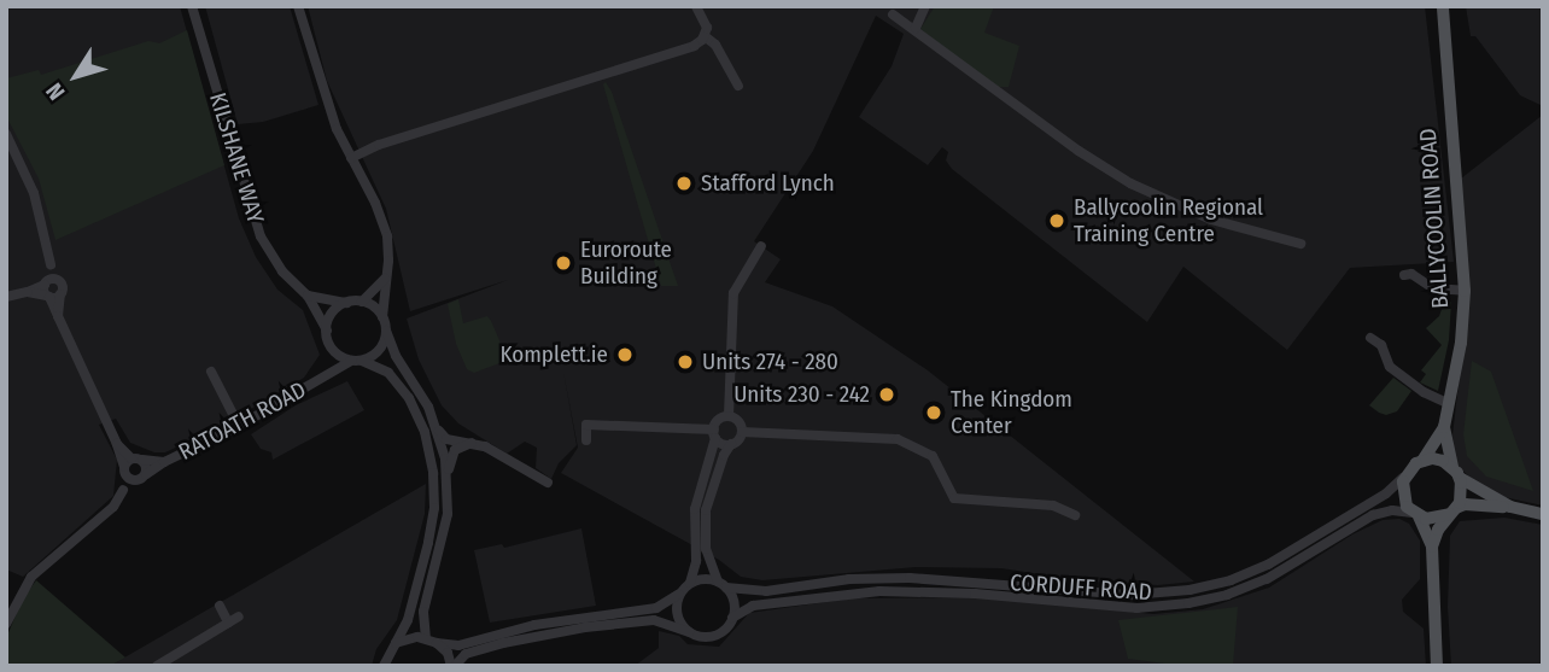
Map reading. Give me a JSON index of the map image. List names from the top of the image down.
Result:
{
  "streets": {
    "main road": ["BALLYCOOLIN ROAD"],
    "street": ["KILSHANE WAY", "RATOATH ROAD", "CORDUFF ROAD"]
  },
  "crossings": [
    ["KILSHANE WAY", "RATOATH ROAD"],
    ["BALLYCOOLIN ROAD", "CORDUFF ROAD"]
  ],
  "places": [
    "Stafford Lynch",
    "Ballycoolin Regional Training Centre",
    "Euroroute Building",
    "Komplett.ie",
    "Units 274 - 280",
    "Units 230 - 242",
    "The Kingdom Center"
  ],
  "north": "bottom left"
}
